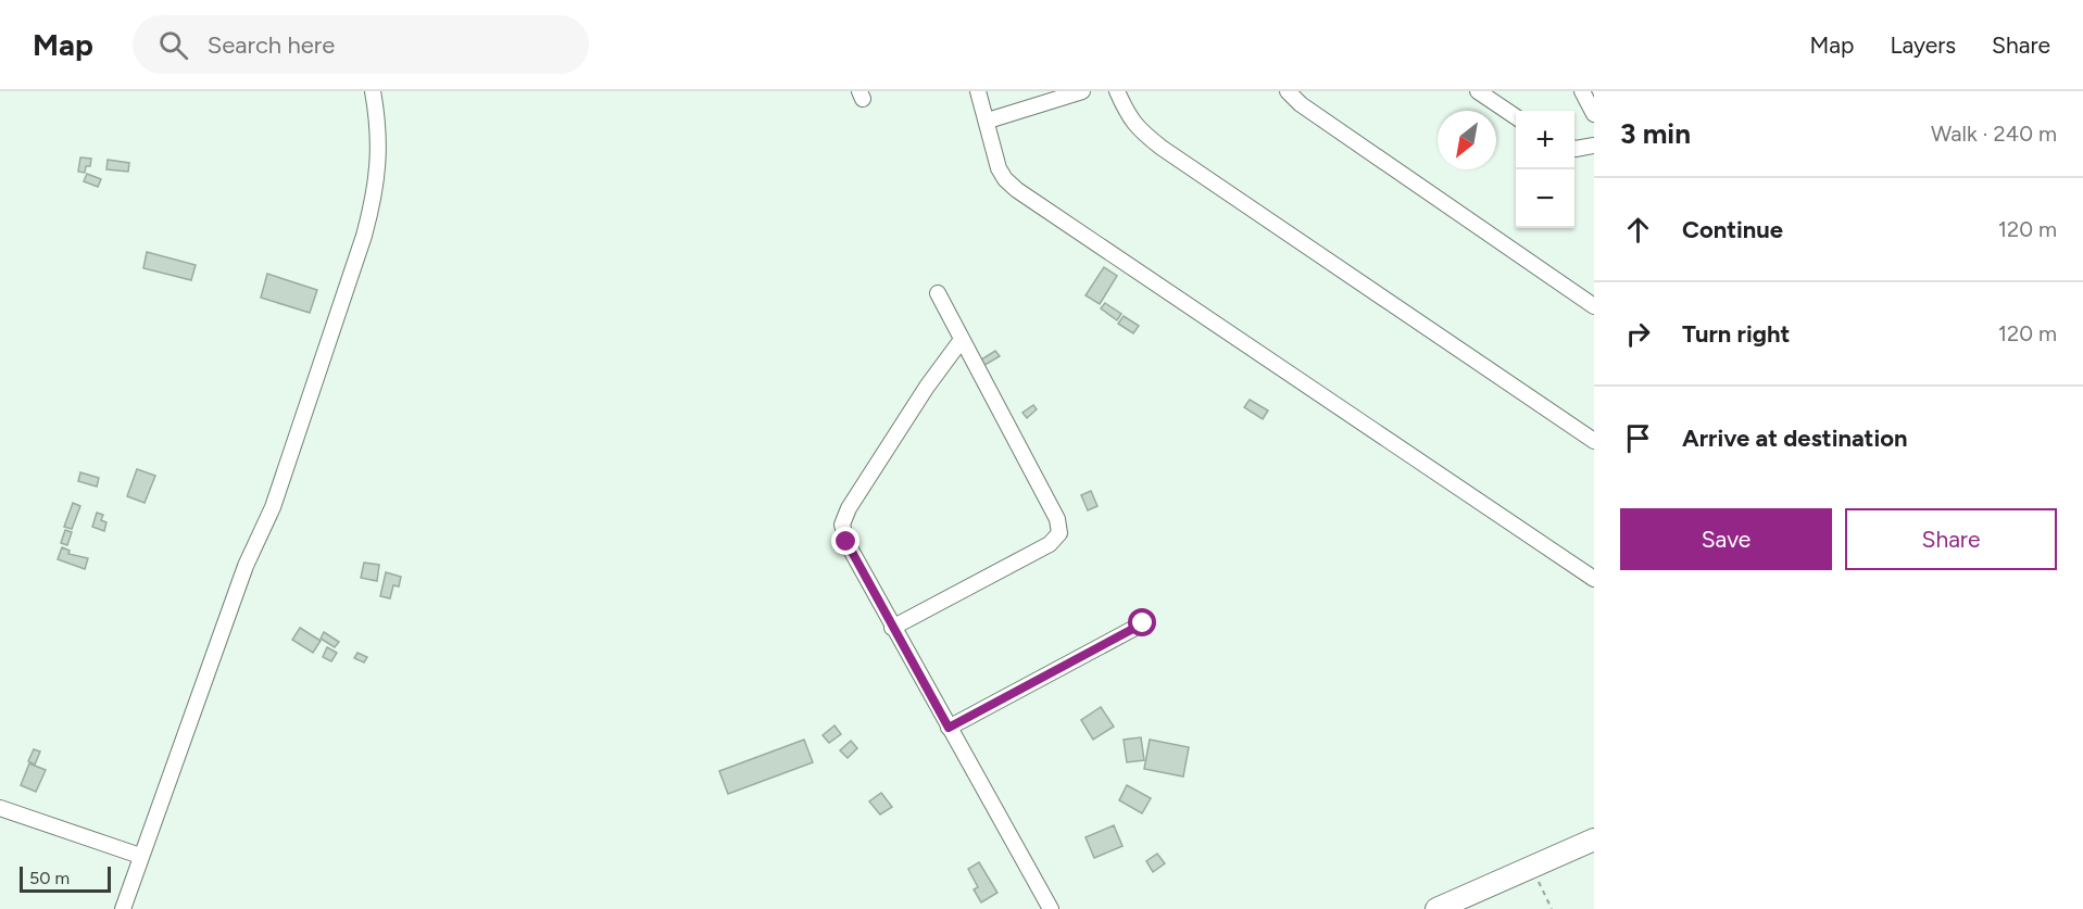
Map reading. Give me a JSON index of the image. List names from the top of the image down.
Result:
{
  "scale_bar": "50 m",
  "north": "bottom left",
  "page": {
    "header": "Map",
    "search": "Search here",
    "nav": ["Map", "Layers", "Share"],
    "heading": ["3 min", "Walk · 240 m"],
    "map_buttons": ["+", "−"],
    "list": [
      ["Continue", "120 m"],
      ["Turn right", "120 m"],
      "Arrive at destination"
    ],
    "buttons": ["Save", "Share"],
    "scale": "50 m"
  }
}
